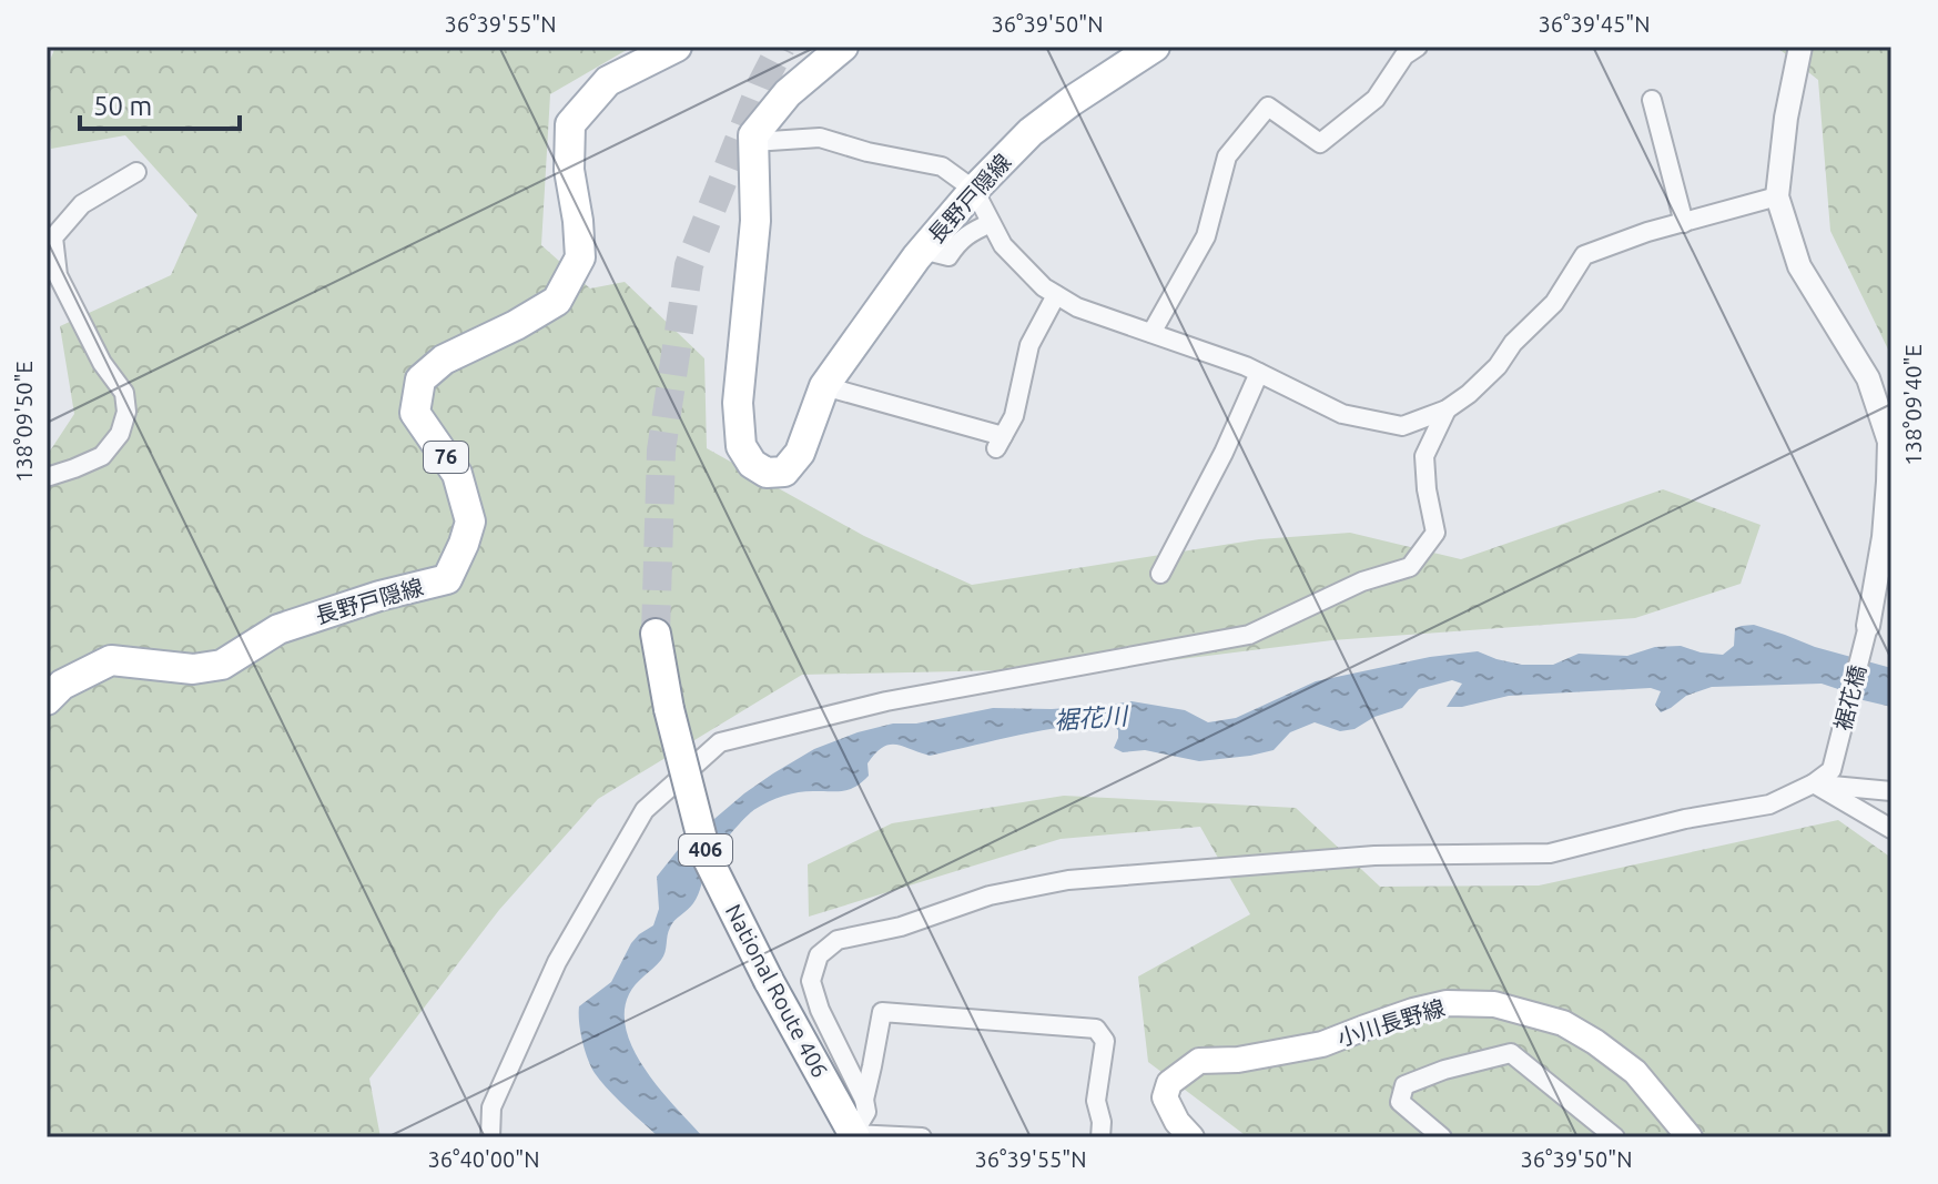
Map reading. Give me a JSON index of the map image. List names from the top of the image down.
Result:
{
  "streets": {
    "main road": [
      "長野戸隠線",
      "76",
      "406",
      "National Route 406",
      "小川長野線"
    ],
    "street": ["裾花橋"]
  },
  "water": ["裾花川"],
  "scale_bar": "50 m",
  "coordinates": [
    "36°39'55\"N",
    "36°39'50\"N",
    "36°39'45\"N",
    "138°09'40\"E",
    "138°09'50\"E",
    "36°40'00\"N"
  ]
}
